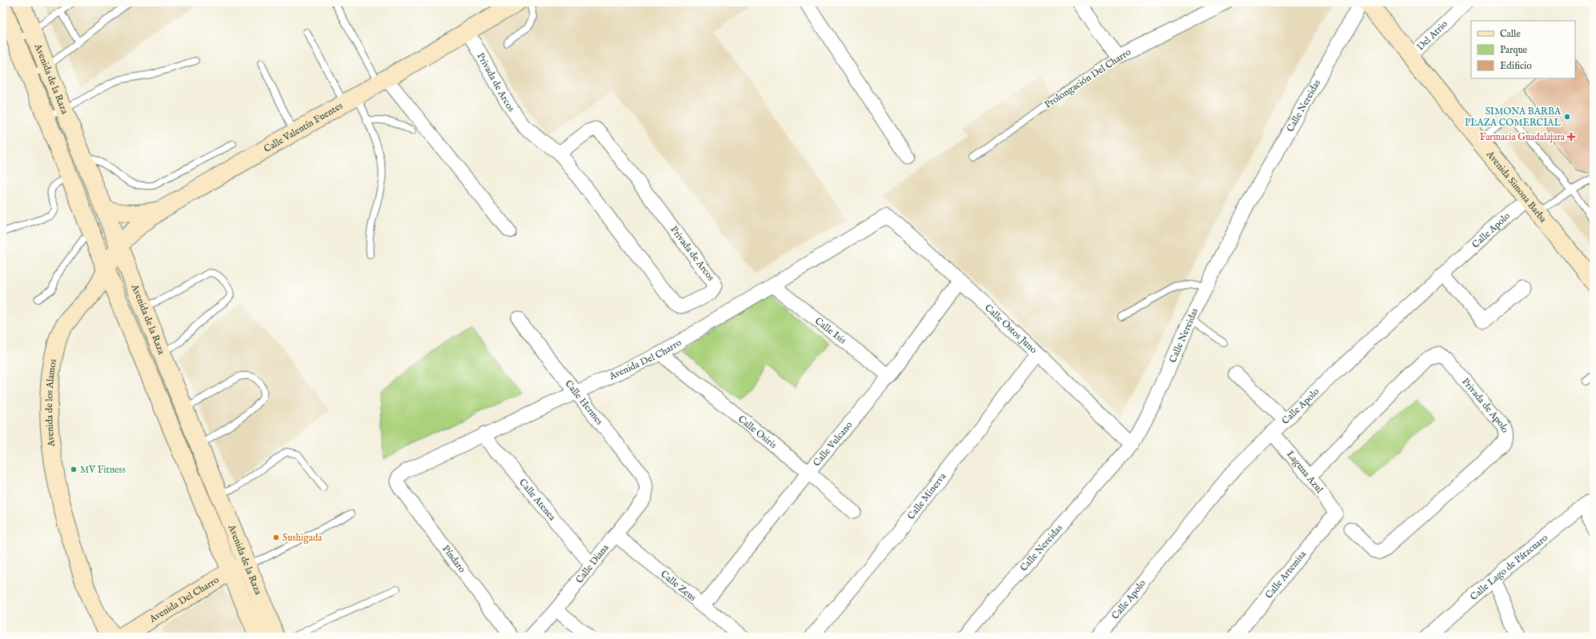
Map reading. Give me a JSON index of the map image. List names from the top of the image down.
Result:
{
  "streets": {
    "main road": [
      "Avenida de la Raza",
      "Calle Valentín Fuentes",
      "Avenida Simona Barba",
      "Avenida Del Charro",
      "Avenida de los Alamos"
    ],
    "street": [
      "Del Atrio",
      "Prolongación Del Charro",
      "Privada de Arcos",
      "Calle Nereidas",
      "Calle Apolo",
      "Calle Ostos Juno",
      "Calle Isis",
      "Calle Hermes",
      "Privada de Apolo",
      "Calle Osiris",
      "Calle Vulcano",
      "Laguna Azul",
      "Calle Minerva",
      "Calle Atenea",
      "Píndaro",
      "Calle Diana",
      "Calle Lago de Pátzcuaro",
      "Calle Artemisa",
      "Calle Zeus"
    ]
  },
  "crossings": [
    ["Del Atrio", "Avenida Simona Barba"],
    ["Avenida de la Raza", "Calle Valentín Fuentes"],
    ["Avenida de la Raza", "Avenida Del Charro"],
    ["Avenida de la Raza", "Avenida de los Alamos"],
    ["Privada de Arcos", "Calle Valentín Fuentes"],
    ["Calle Nereidas", "Calle Ostos Juno"],
    ["Calle Valentín Fuentes", "Avenida de los Alamos"],
    ["Avenida Simona Barba", "Calle Apolo"],
    ["Calle Apolo", "Laguna Azul"],
    ["Calle Ostos Juno", "Avenida Del Charro"],
    ["Calle Ostos Juno", "Calle Vulcano"],
    ["Calle Ostos Juno", "Calle Minerva"],
    ["Calle Isis", "Avenida Del Charro"],
    ["Calle Isis", "Calle Vulcano"],
    ["Avenida Del Charro", "Calle Hermes"],
    ["Avenida Del Charro", "Calle Osiris"],
    ["Avenida Del Charro", "Calle Atenea"],
    ["Avenida Del Charro", "Píndaro"],
    ["Calle Hermes", "Calle Diana"],
    ["Privada de Apolo", "Laguna Azul"],
    ["Calle Osiris", "Calle Vulcano"],
    ["Calle Vulcano", "Calle Zeus"],
    ["Laguna Azul", "Calle Artemisa"],
    ["Calle Atenea", "Calle Diana"],
    ["Calle Diana", "Calle Zeus"]
  ],
  "places": {
    "other": ["SIMONA BARBA PLAZA COMERCIAL", "MV Fitness", "Sushigada"],
    "health": ["Farmacia Guadalajara"]
  },
  "legend": ["Calle", "Parque", "Edificio"]
}
